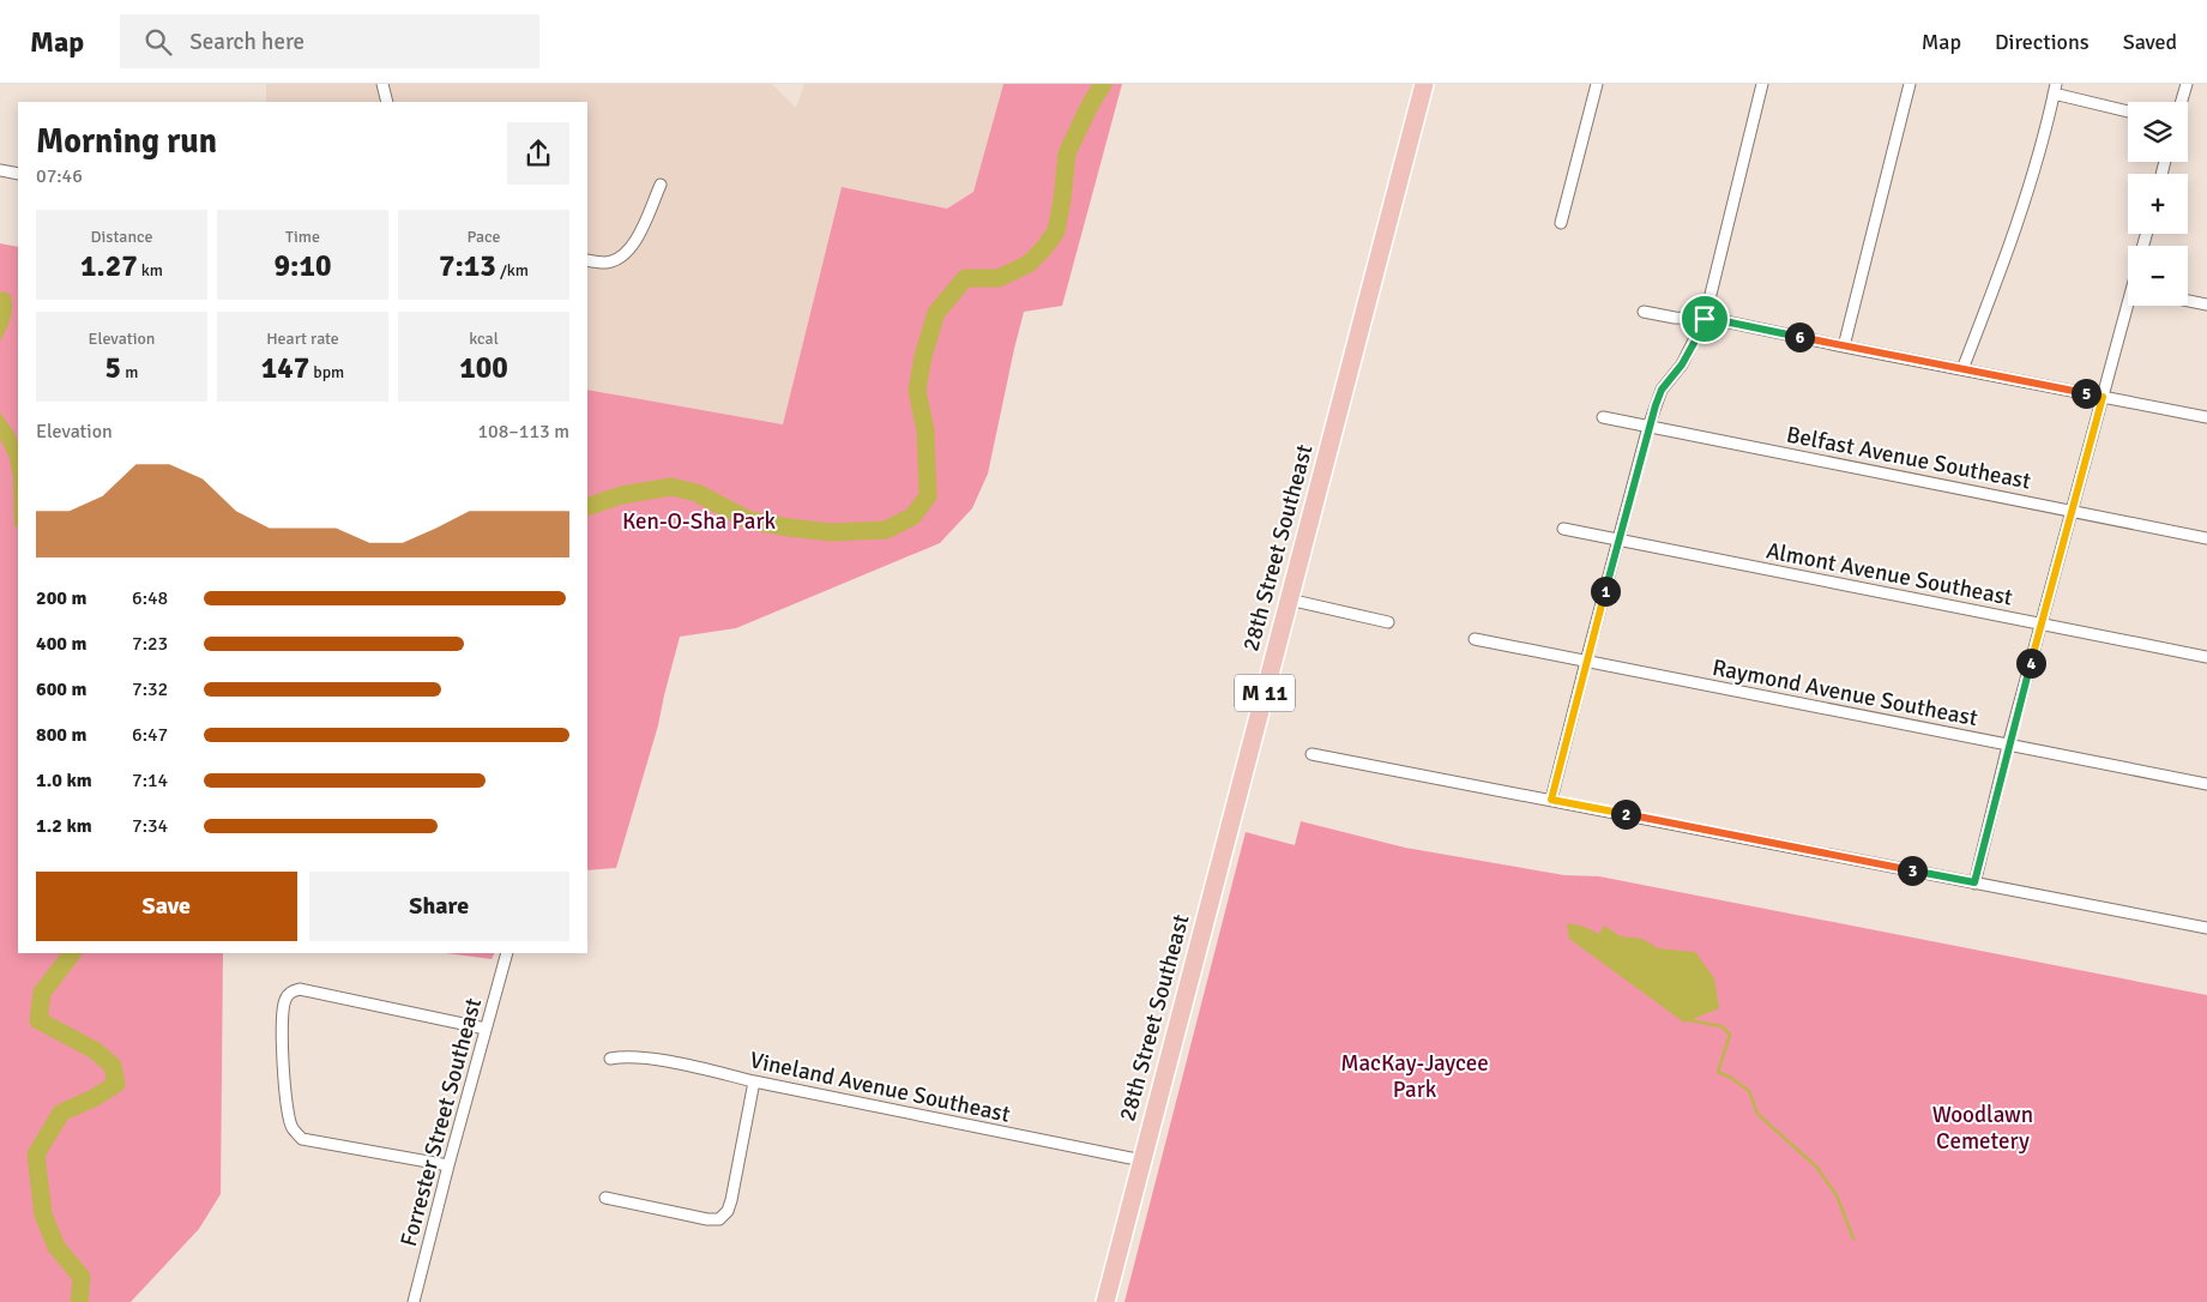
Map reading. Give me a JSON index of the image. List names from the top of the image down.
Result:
{
  "streets": {
    "main road": ["28th Street Southeast", "M 11"],
    "street": [
      "Belfast Avenue Southeast",
      "Almont Avenue Southeast",
      "Raymond Avenue Southeast",
      "Vineland Avenue Southeast",
      "Forrester Street Southeast"
    ]
  },
  "crossings": [
    ["28th Street Southeast", "Vineland Avenue Southeast"]
  ],
  "parks": ["Ken-O-Sha Park", "MacKay-Jaycee Park", "Woodlawn Cemetery"],
  "page": {
    "header": "Map",
    "search": "Search here",
    "nav": ["Map", "Directions", "Saved"],
    "map_buttons": ["+", "−"],
    "heading": ["Morning run", "07:46"],
    "stats": [
      ["Distance", "1.27 km"],
      ["Time", "9:10"],
      ["Pace", "7:13 /km"],
      ["Elevation", "5 m"],
      ["Heart rate", "147 bpm"],
      ["kcal", "100"]
    ],
    "pins": [
      "6",
      "5",
      "1",
      "4",
      "2",
      "3"
    ],
    "chart": ["Elevation", "108–113 m"],
    "list": [
      {
        "name": "200 m",
        "note": "6:48"
      },
      {
        "name": "400 m",
        "note": "7:23"
      },
      {
        "name": "600 m",
        "note": "7:32"
      },
      {
        "name": "800 m",
        "note": "6:47"
      },
      {
        "name": "1.0 km",
        "note": "7:14"
      },
      {
        "name": "1.2 km",
        "note": "7:34"
      }
    ],
    "buttons": ["Save", "Share"]
  }
}
